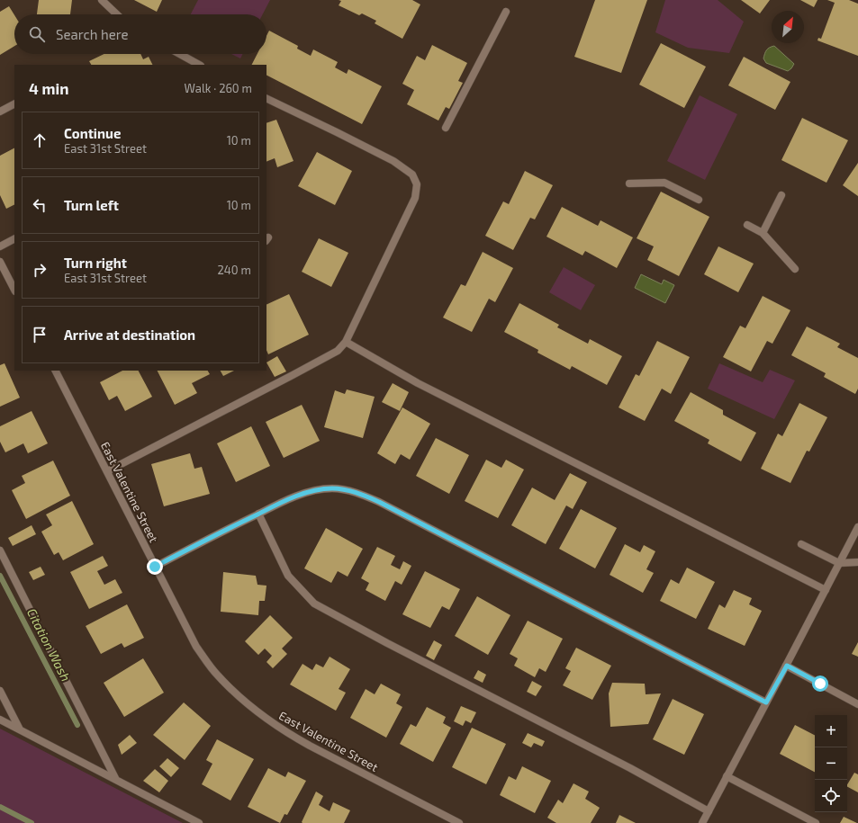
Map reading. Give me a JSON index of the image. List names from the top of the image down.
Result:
{
  "streets": {
    "street": ["East Valentine Street"]
  },
  "water": ["Citation Wash"],
  "north": "top right",
  "page": {
    "search": "Search here",
    "heading": ["4 min", "Walk · 260 m"],
    "list": [
      ["Continue", "East 31st Street", "10 m"],
      ["Turn left", "10 m"],
      ["Turn right", "East 31st Street", "240 m"],
      "Arrive at destination"
    ],
    "map_buttons": ["+", "−"]
  }
}
